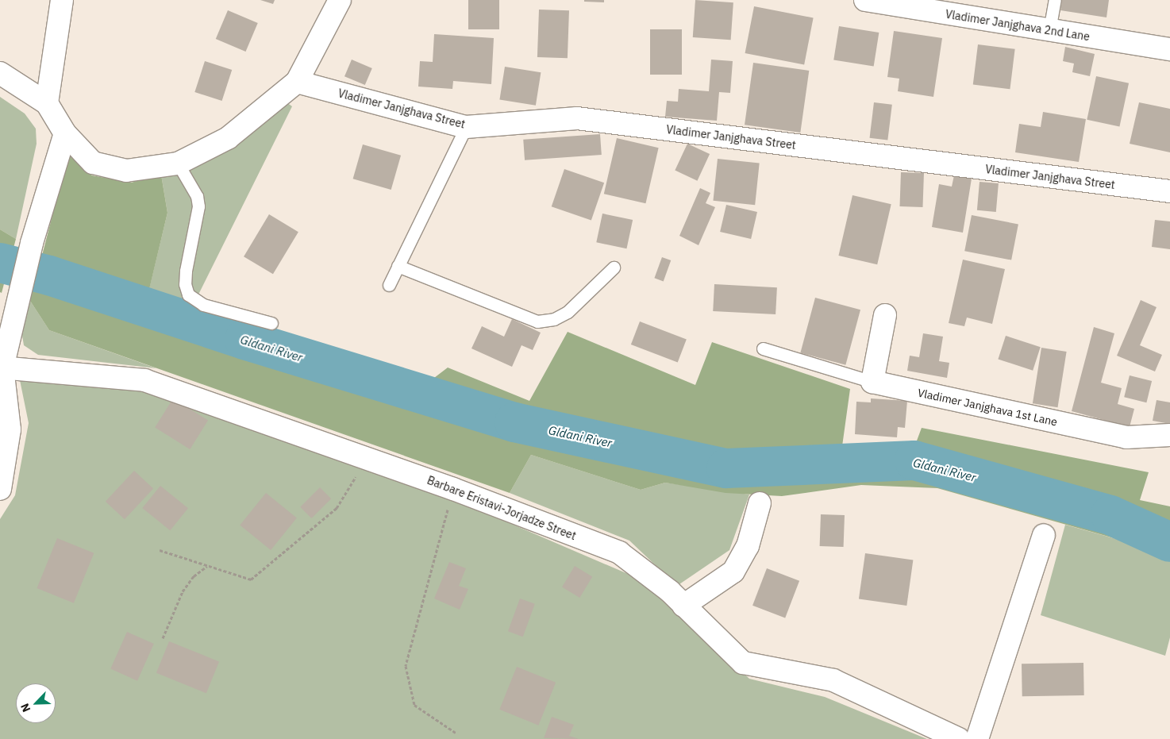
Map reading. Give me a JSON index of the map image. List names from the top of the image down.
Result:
{
  "streets": {
    "street": [
      "Vladimer Janjghava 2nd Lane",
      "Vladimer Janjghava Street",
      "Vladimer Janjghava 1st Lane",
      "Barbare Eristavi-Jorjadze Street"
    ]
  },
  "water": ["Gldani River"],
  "north": "bottom left"
}
